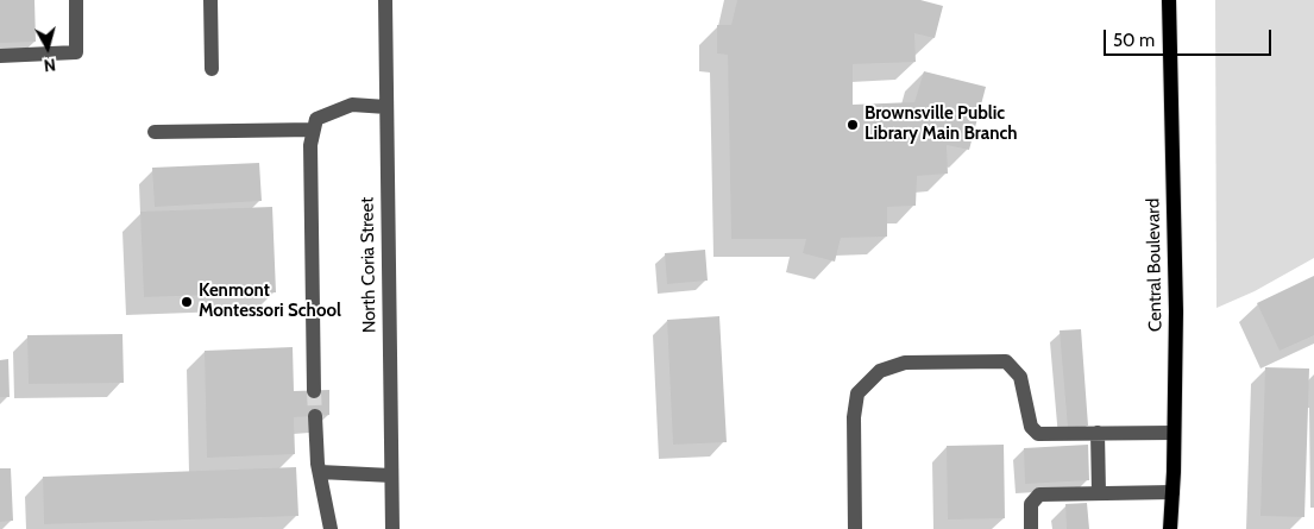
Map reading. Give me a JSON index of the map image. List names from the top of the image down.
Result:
{
  "streets": {
    "main road": ["Central Boulevard"],
    "street": ["North Coria Street"]
  },
  "places": ["Brownsville Public Library Main Branch", "Kenmont Montessori School"],
  "scale_bar": "50 m",
  "north": "bottom"
}
